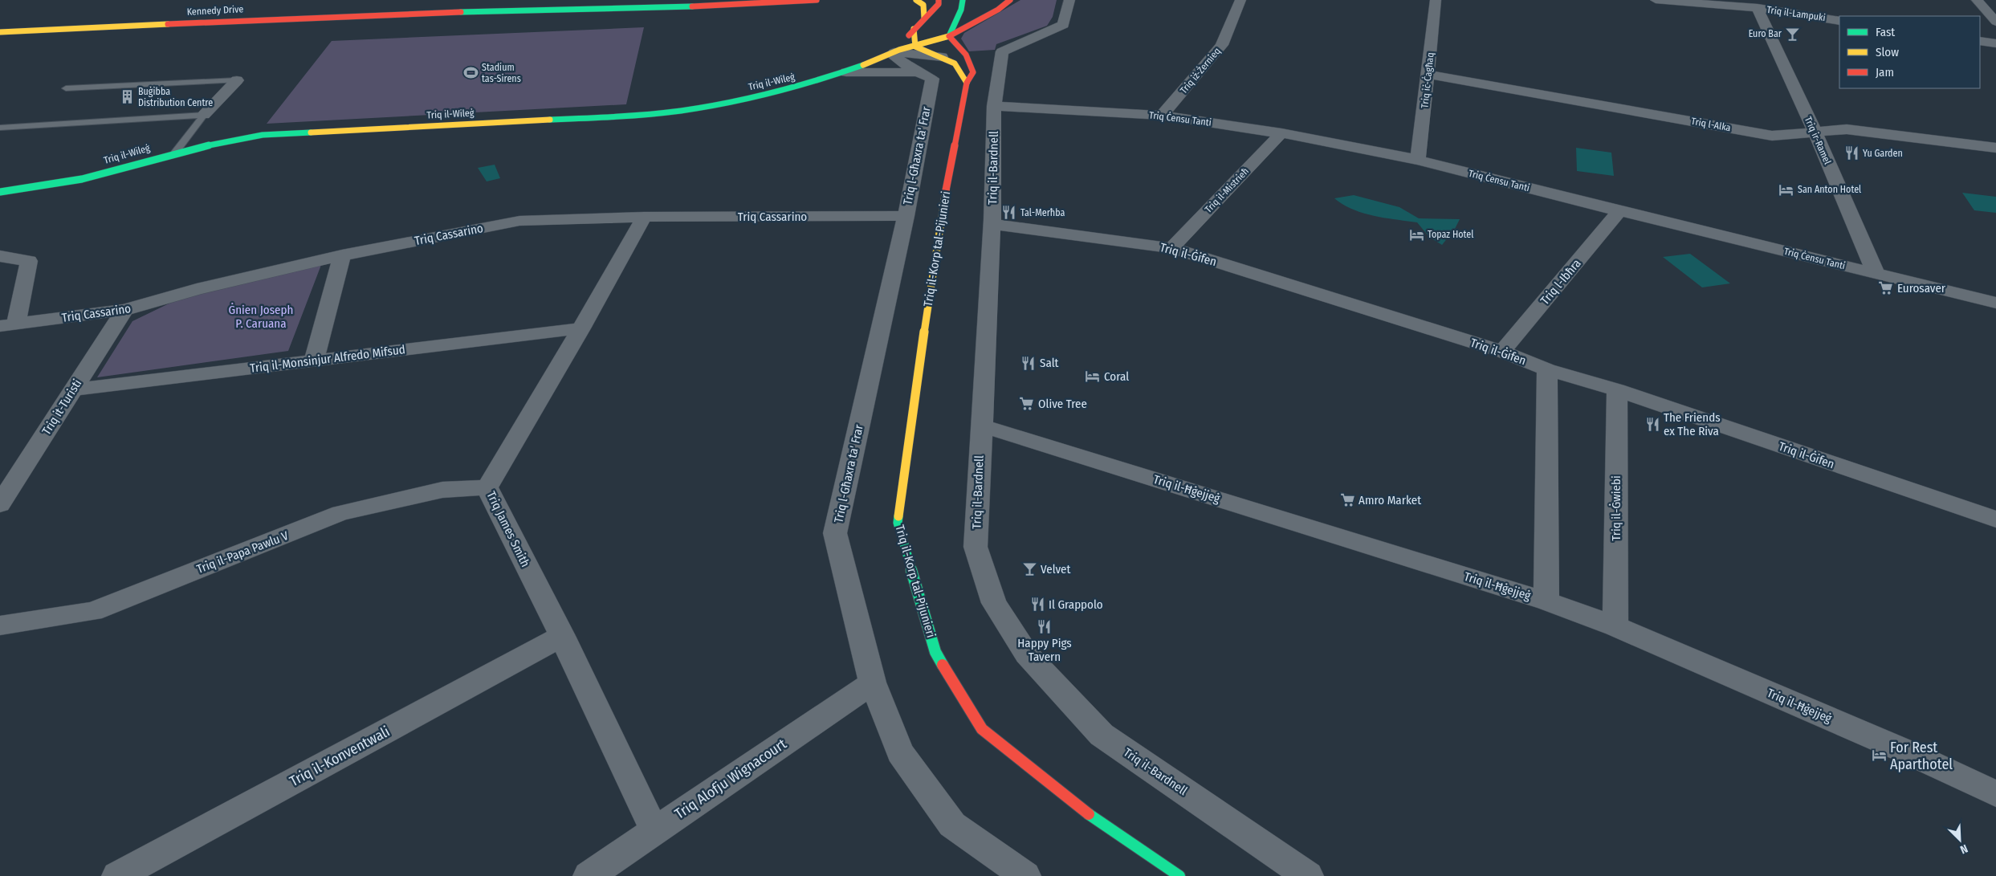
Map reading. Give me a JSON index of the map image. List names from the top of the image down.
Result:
{
  "streets": {
    "main road": ["Kennedy Drive", "Triq il-Wileġ", "Triq il-Korp tal-Pijunieri"],
    "street": [
      "Triq il-Lampuki",
      "Triq iż-Żernieq",
      "Triq iċ-Ċagħaq",
      "Triq Ċensu Tanti",
      "Triq l-Alka",
      "Triq ir-Ramel",
      "Triq l-Għaxra ta' Frar",
      "Triq il-Bardnell",
      "Triq il-Mistrieħ",
      "Triq Cassarino",
      "Triq il-Ġifen",
      "Triq l-Ibħra",
      "Triq il-Monsinjur Alfredo Mifsud",
      "Triq it-Turisti",
      "Triq il-Ħġejjeġ",
      "Triq il-Ġwiebi",
      "Triq James Smith",
      "Triq il-Papa Pawlu V",
      "Triq il-Konventwali",
      "Triq Alofju Wignacourt"
    ]
  },
  "crossings": [
    ["Triq il-Lampuki", "Triq ir-Ramel"],
    ["Triq iż-Żernieq", "Triq Ċensu Tanti"],
    ["Triq iċ-Ċagħaq", "Triq Ċensu Tanti"],
    ["Triq iċ-Ċagħaq", "Triq l-Alka"],
    ["Triq il-Wileġ", "Triq l-Għaxra ta' Frar"],
    ["Triq il-Wileġ", "Triq il-Korp tal-Pijunieri"],
    ["Triq Ċensu Tanti", "Triq ir-Ramel"],
    ["Triq Ċensu Tanti", "Triq il-Bardnell"],
    ["Triq Ċensu Tanti", "Triq il-Mistrieħ"],
    ["Triq Ċensu Tanti", "Triq l-Ibħra"],
    ["Triq l-Alka", "Triq ir-Ramel"],
    ["Triq l-Għaxra ta' Frar", "Triq Cassarino"],
    ["Triq l-Għaxra ta' Frar", "Triq Alofju Wignacourt"],
    ["Triq il-Bardnell", "Triq il-Ġifen"],
    ["Triq il-Bardnell", "Triq il-Ħġejjeġ"],
    ["Triq il-Mistrieħ", "Triq il-Ġifen"],
    ["Triq Cassarino", "Triq it-Turisti"],
    ["Triq Cassarino", "Triq James Smith"],
    ["Triq il-Ġifen", "Triq l-Ibħra"],
    ["Triq il-Ġifen", "Triq il-Ġwiebi"],
    ["Triq il-Monsinjur Alfredo Mifsud", "Triq it-Turisti"],
    ["Triq il-Monsinjur Alfredo Mifsud", "Triq James Smith"],
    ["Triq il-Ħġejjeġ", "Triq il-Ġwiebi"],
    ["Triq James Smith", "Triq il-Papa Pawlu V"],
    ["Triq James Smith", "Triq il-Konventwali"],
    ["Triq James Smith", "Triq Alofju Wignacourt"]
  ],
  "parks": ["Ġnien Joseph P. Caruana"],
  "places": {
    "bar": ["Euro Bar", "Velvet"],
    "sports": ["Stadium tas-Sirens"],
    "building": ["Buġibba Distribution Centre"],
    "restaurant": [
      "Yu Garden",
      "Tal-Merħba",
      "Salt",
      "The Friends ex The Riva",
      "Il Grappolo",
      "Happy Pigs Tavern"
    ],
    "hotel": [
      "San Anton Hotel",
      "Topaz Hotel",
      "Coral",
      "For Rest Aparthotel"
    ],
    "supermarket": ["Eurosaver", "Olive Tree", "Amro Market"]
  },
  "legend": ["Fast", "Slow", "Jam"],
  "north": "bottom right"
}
